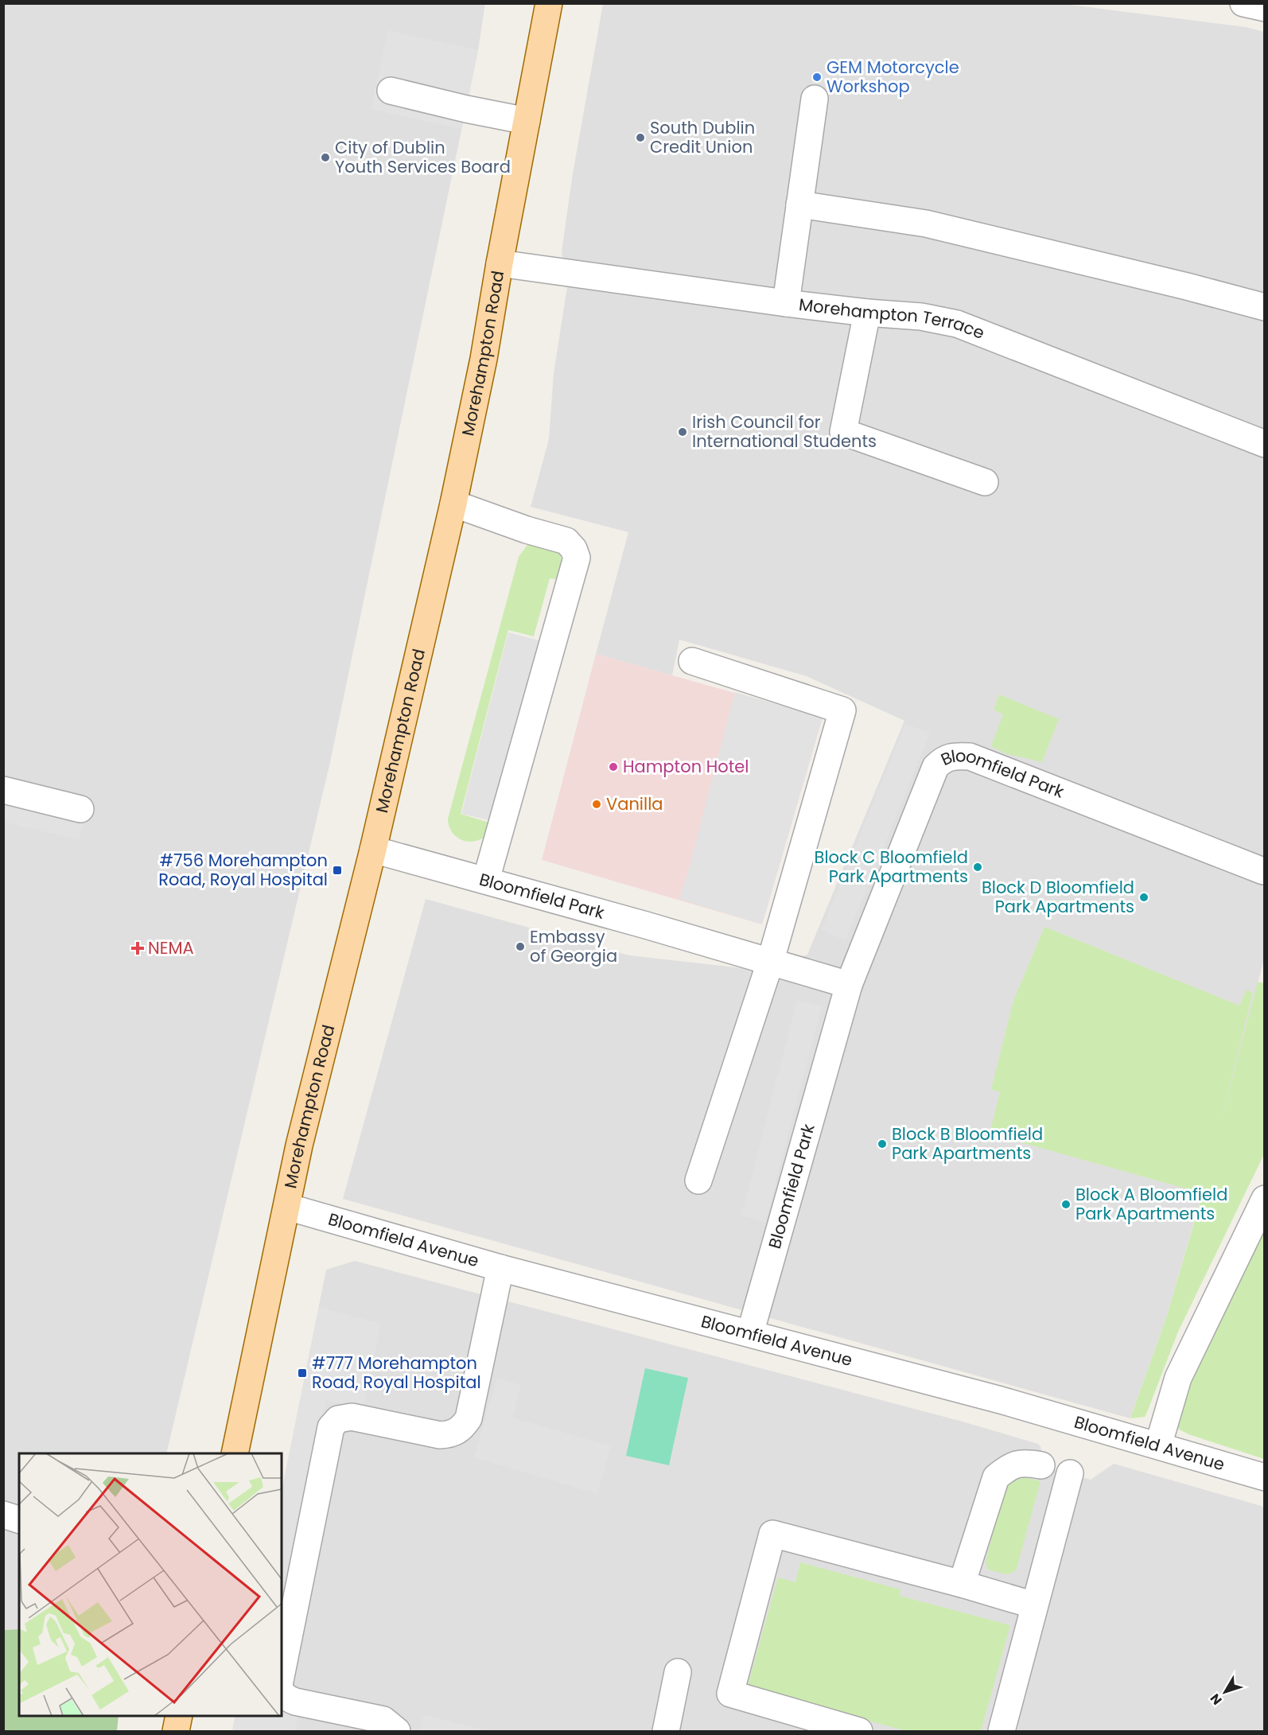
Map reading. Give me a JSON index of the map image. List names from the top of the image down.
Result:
{
  "streets": {
    "main road": ["Morehampton Road"],
    "street": ["Morehampton Terrace", "Bloomfield Park", "Bloomfield Avenue"]
  },
  "crossings": [
    ["Morehampton Terrace", "Morehampton Road"],
    ["Morehampton Road", "Bloomfield Park"],
    ["Morehampton Road", "Bloomfield Avenue"],
    ["Bloomfield Park", "Bloomfield Avenue"]
  ],
  "places": {
    "other": [
      "GEM Motorcycle Workshop",
      "South Dublin Credit Union",
      "City of Dublin Youth Services Board",
      "Irish Council for International Students",
      "Hampton Hotel",
      "Vanilla",
      "Block C Bloomfield Park Apartments",
      "Block D Bloomfield Park Apartments",
      "Embassy of Georgia",
      "Block B Bloomfield Park Apartments",
      "Block A Bloomfield Park Apartments"
    ],
    "transit": ["#756 Morehampton Road, Royal Hospital", "#777 Morehampton Road, Royal Hospital"],
    "health": ["NEMA"]
  },
  "north": "bottom left"
}
